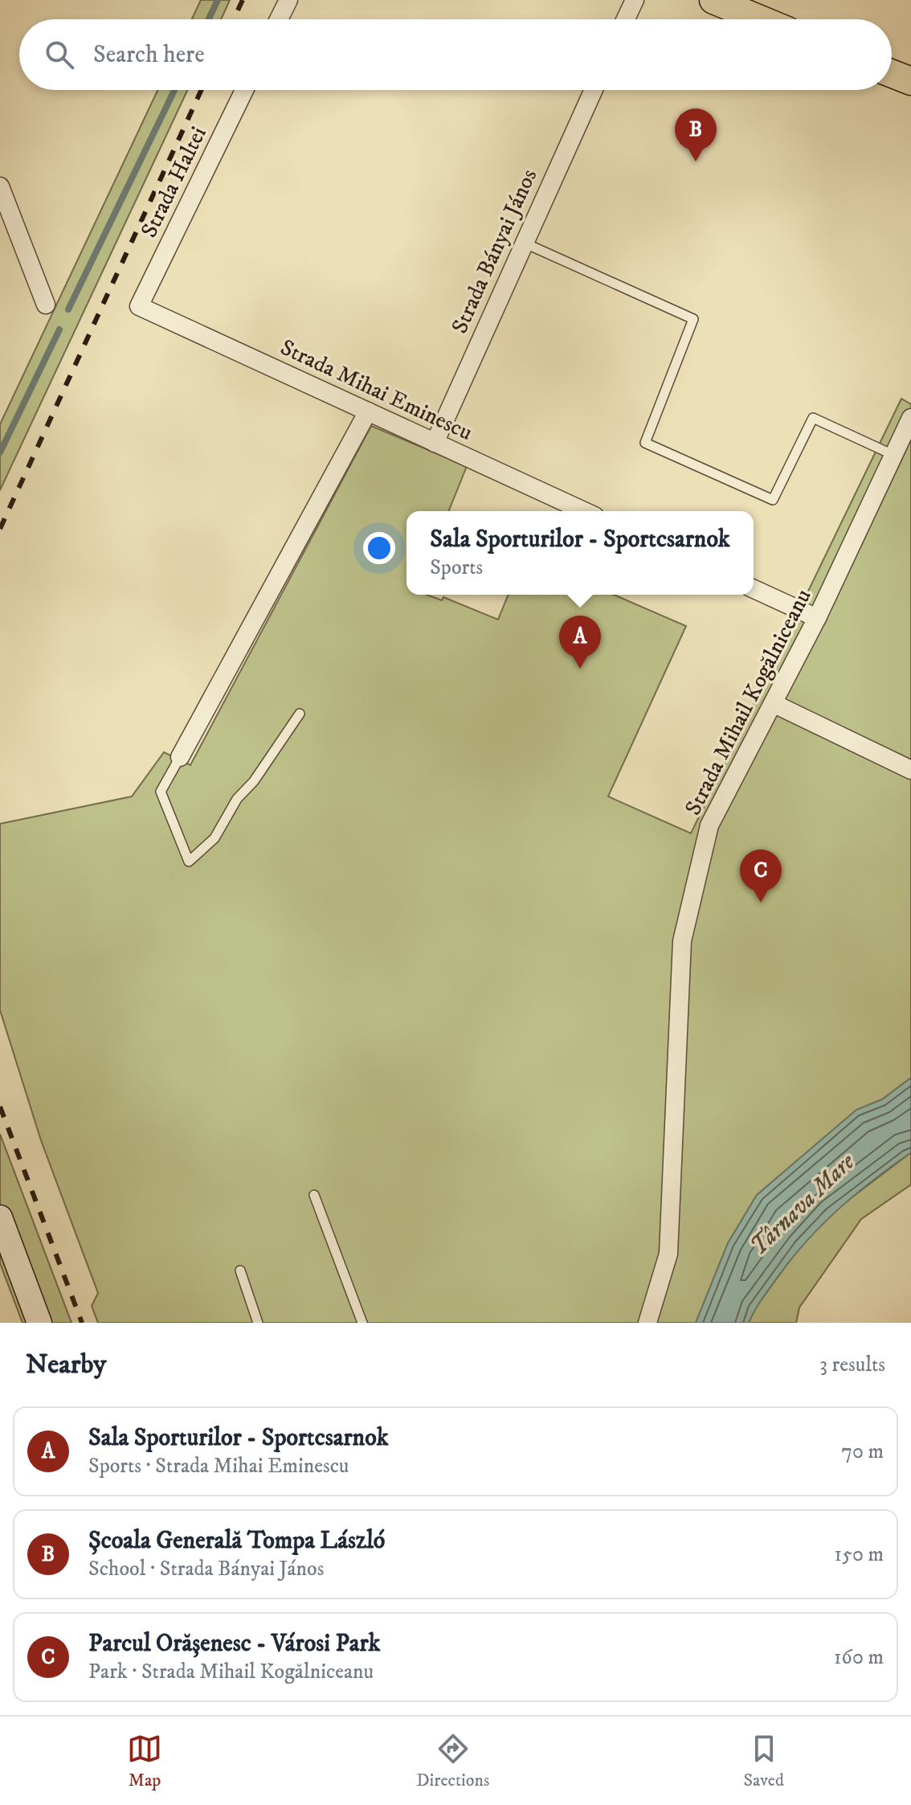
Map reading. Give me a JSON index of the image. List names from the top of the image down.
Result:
{
  "streets": {
    "street": [
      "Strada Haltei",
      "Strada Bányai János",
      "Strada Mihai Eminescu",
      "Strada Mihail Kogălniceanu"
    ]
  },
  "crossings": [
    ["Strada Haltei", "Strada Mihai Eminescu"],
    ["Strada Bányai János", "Strada Mihai Eminescu"]
  ],
  "water": ["Târnava Mare"],
  "page": {
    "search": "Search here",
    "pins": ["B", "A", "C"],
    "popup": ["Sala Sporturilor - Sportcsarnok", "Sports"],
    "heading": ["Nearby", "3 results"],
    "list": [
      {
        "mark": "A",
        "name": "Sala Sporturilor - Sportcsarnok",
        "note": "Sports · Strada Mihai Eminescu",
        "value": "70 m"
      },
      {
        "mark": "B",
        "name": "Școala Generală Tompa László",
        "note": "School · Strada Bányai János",
        "value": "150 m"
      },
      {
        "mark": "C",
        "name": "Parcul Orășenesc - Városi Park",
        "note": "Park · Strada Mihail Kogălniceanu",
        "value": "160 m"
      }
    ],
    "nav": ["Map", "Directions", "Saved"]
  }
}
